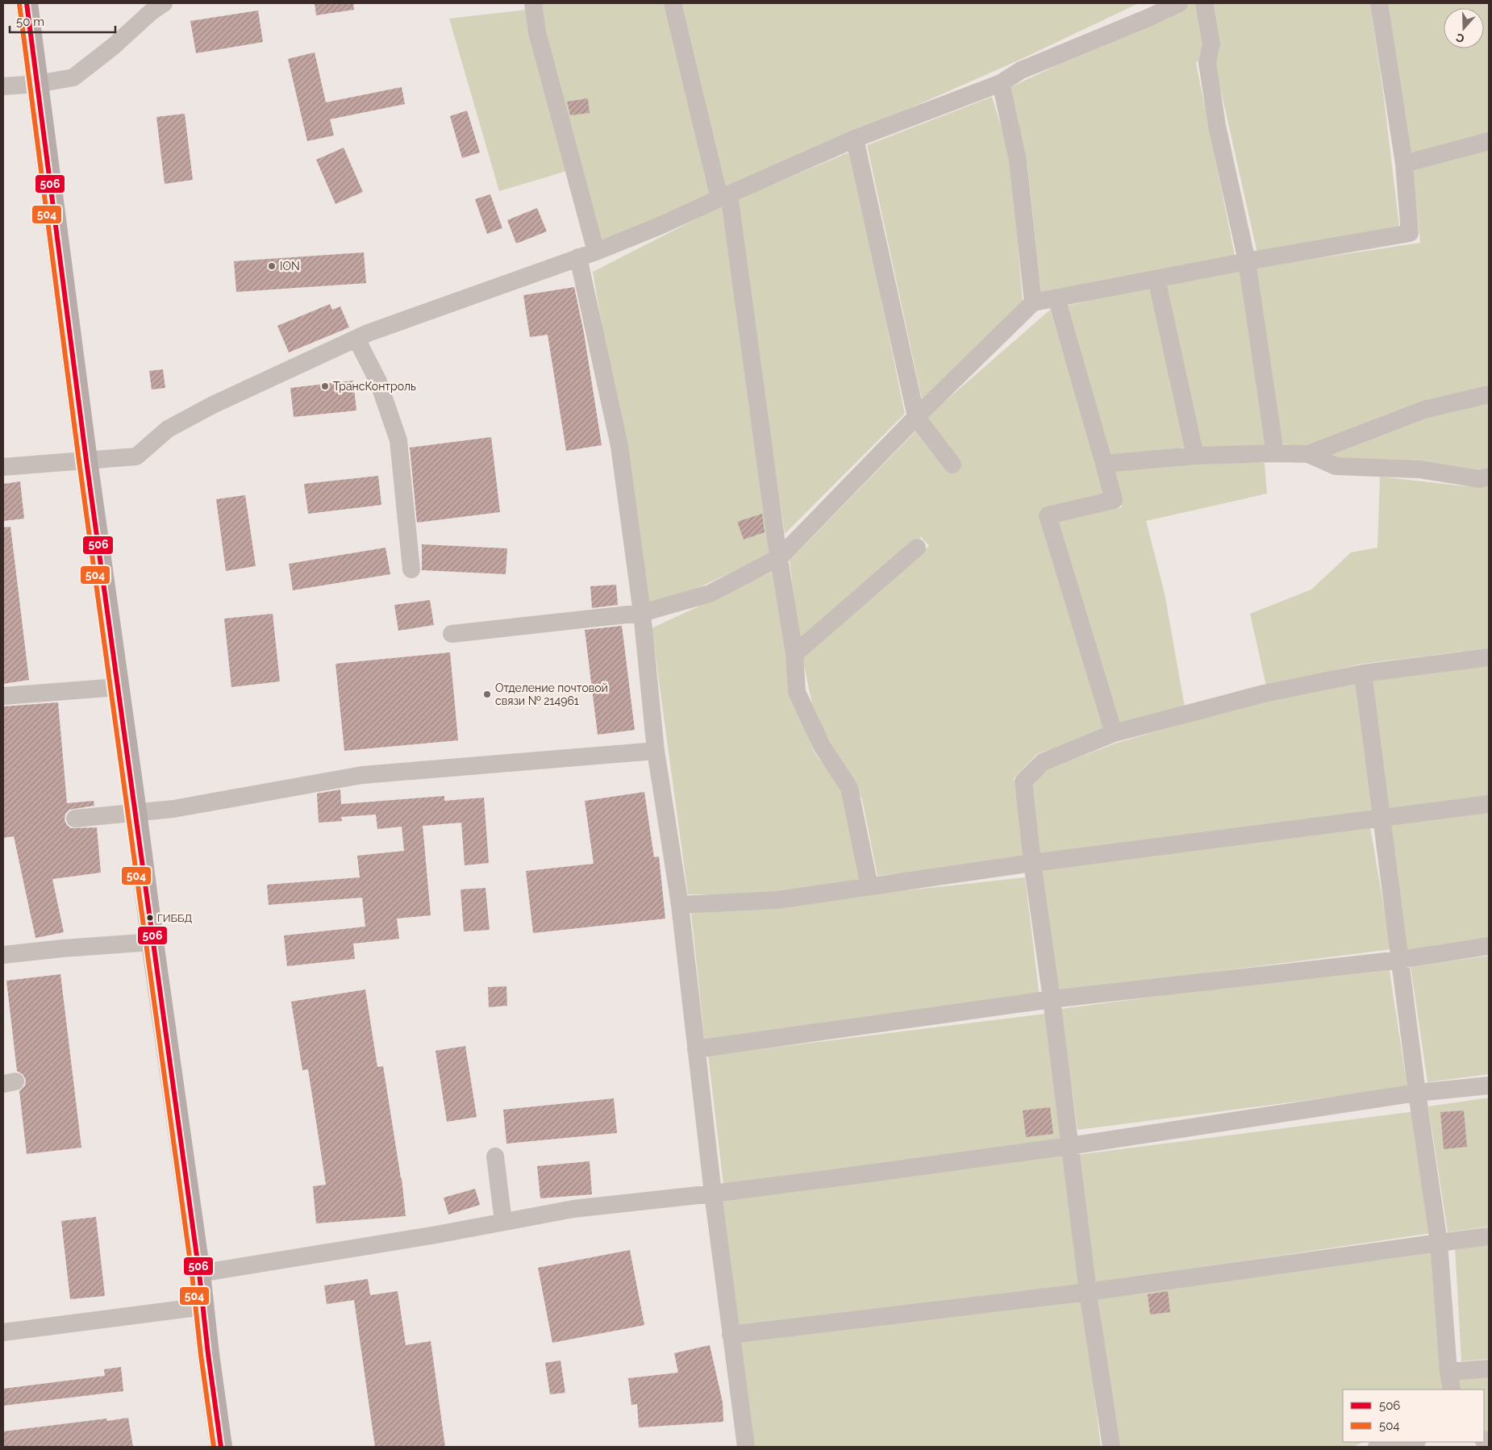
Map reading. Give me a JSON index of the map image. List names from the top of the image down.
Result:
{
  "places": [
    "ION",
    "ТрансКонтроль",
    "Отделение почтовой связи № 214961",
    "ГИББД"
  ],
  "lines": ["transit line 506", "transit line 504"],
  "legend": ["506", "504"],
  "scale_bar": "50 m",
  "north": "bottom"
}
